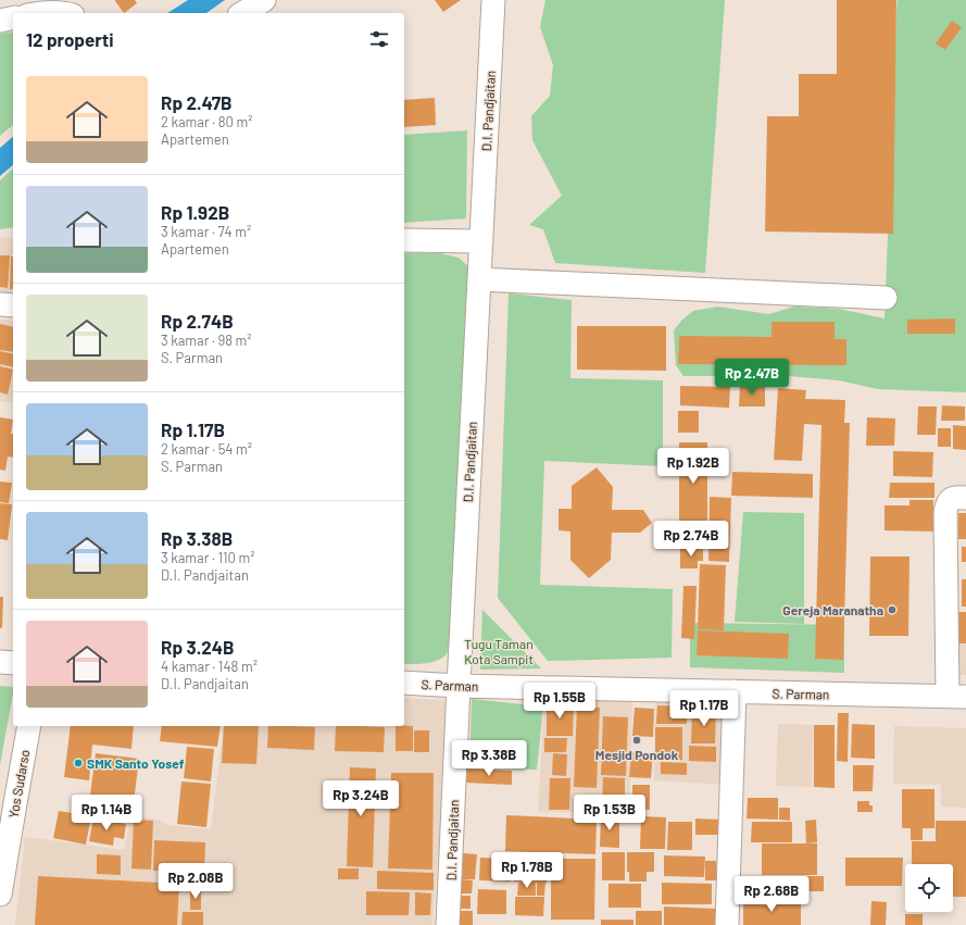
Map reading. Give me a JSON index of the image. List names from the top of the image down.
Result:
{
  "streets": {
    "street": ["D.I. Pandjaitan", "S. Parman", "Yos Sudarso"]
  },
  "crossings": [
    ["D.I. Pandjaitan", "S. Parman"]
  ],
  "parks": ["Tugu Taman Kota Sampit"],
  "places": ["Gereja Maranatha", "Mesjid Pondok", "SMK Santo Yosef"],
  "page": {
    "heading": "12 properti",
    "list": [
      {
        "name": "Rp 2.47B",
        "note": "2 kamar · 80 m² · Apartemen"
      },
      {
        "name": "Rp 1.92B",
        "note": "3 kamar · 74 m² · Apartemen"
      },
      {
        "name": "Rp 2.74B",
        "note": "3 kamar · 98 m² · S. Parman"
      },
      {
        "name": "Rp 1.17B",
        "note": "2 kamar · 54 m² · S. Parman"
      },
      {
        "name": "Rp 3.38B",
        "note": "3 kamar · 110 m² · D.I. Pandjaitan"
      },
      {
        "name": "Rp 3.24B",
        "note": "4 kamar · 148 m² · D.I. Pandjaitan"
      }
    ],
    "price": [
      "Rp 2.47B",
      "Rp 1.92B",
      "Rp 2.74B",
      "Rp 1.55B",
      "Rp 1.17B",
      "Rp 3.38B",
      "Rp 3.24B",
      "Rp 1.14B",
      "Rp 1.53B",
      "Rp 1.78B",
      "Rp 2.08B",
      "Rp 2.68B"
    ]
  }
}
